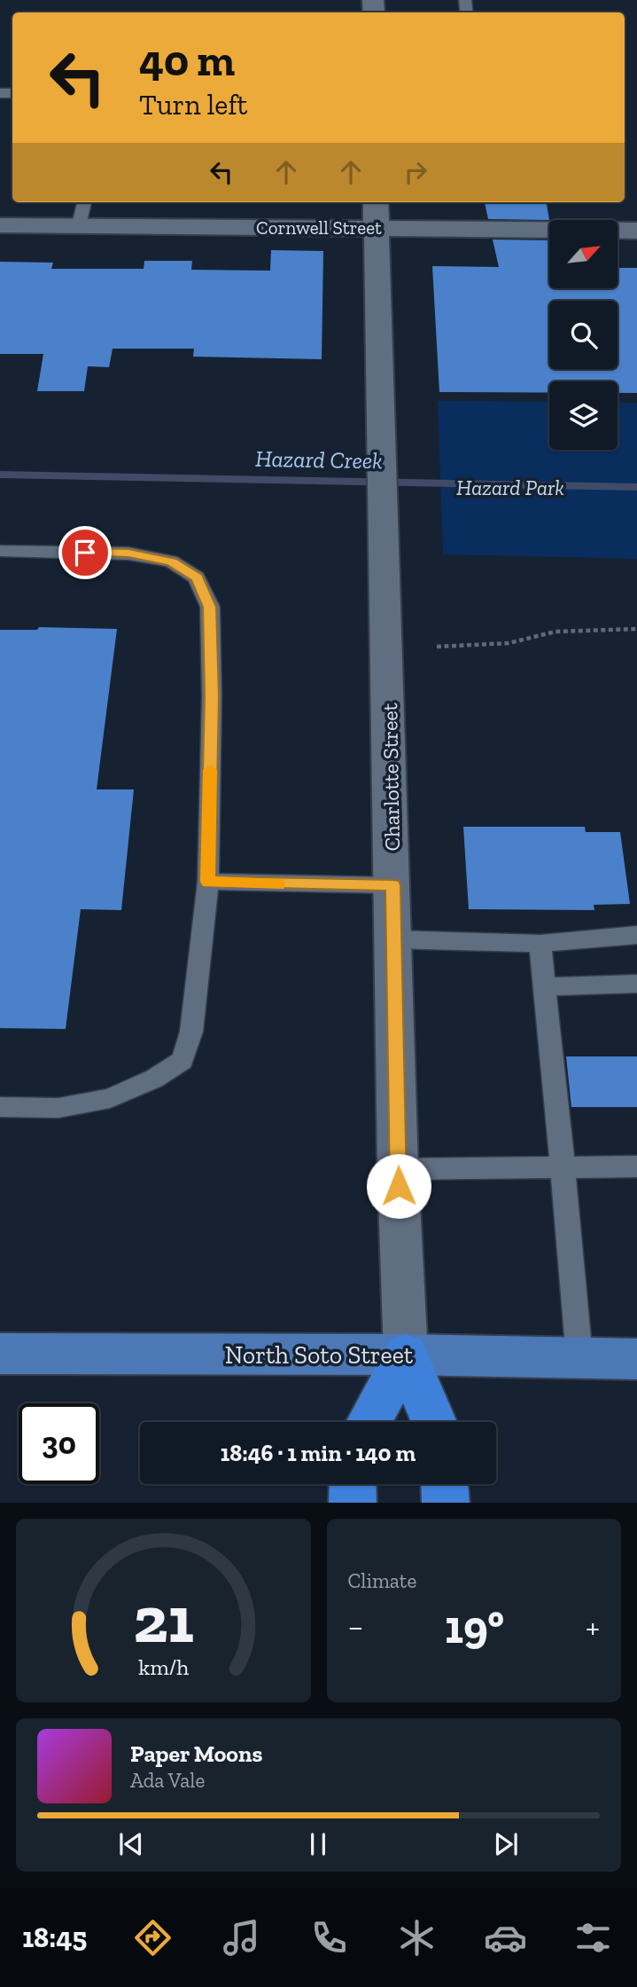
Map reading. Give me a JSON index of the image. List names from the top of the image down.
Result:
{
  "streets": {
    "main road": ["North Soto Street"],
    "street": ["Cornwell Street", "Charlotte Street"]
  },
  "crossings": [
    ["Cornwell Street", "Charlotte Street"],
    ["Charlotte Street", "North Soto Street"]
  ],
  "water": ["Hazard Creek"],
  "parks": ["Hazard Park"],
  "north": "top right",
  "page": {
    "turn": ["40 m", "Turn left"],
    "limit": "30",
    "trip": "18:46 · 1 min · 140 m",
    "tile": "Climate",
    "heat": ["−", "19°", "+"],
    "song": ["Paper Moons", "Ada Vale"],
    "tabs": "18:45",
    "gauge": ["21", "km/h"]
  }
}
